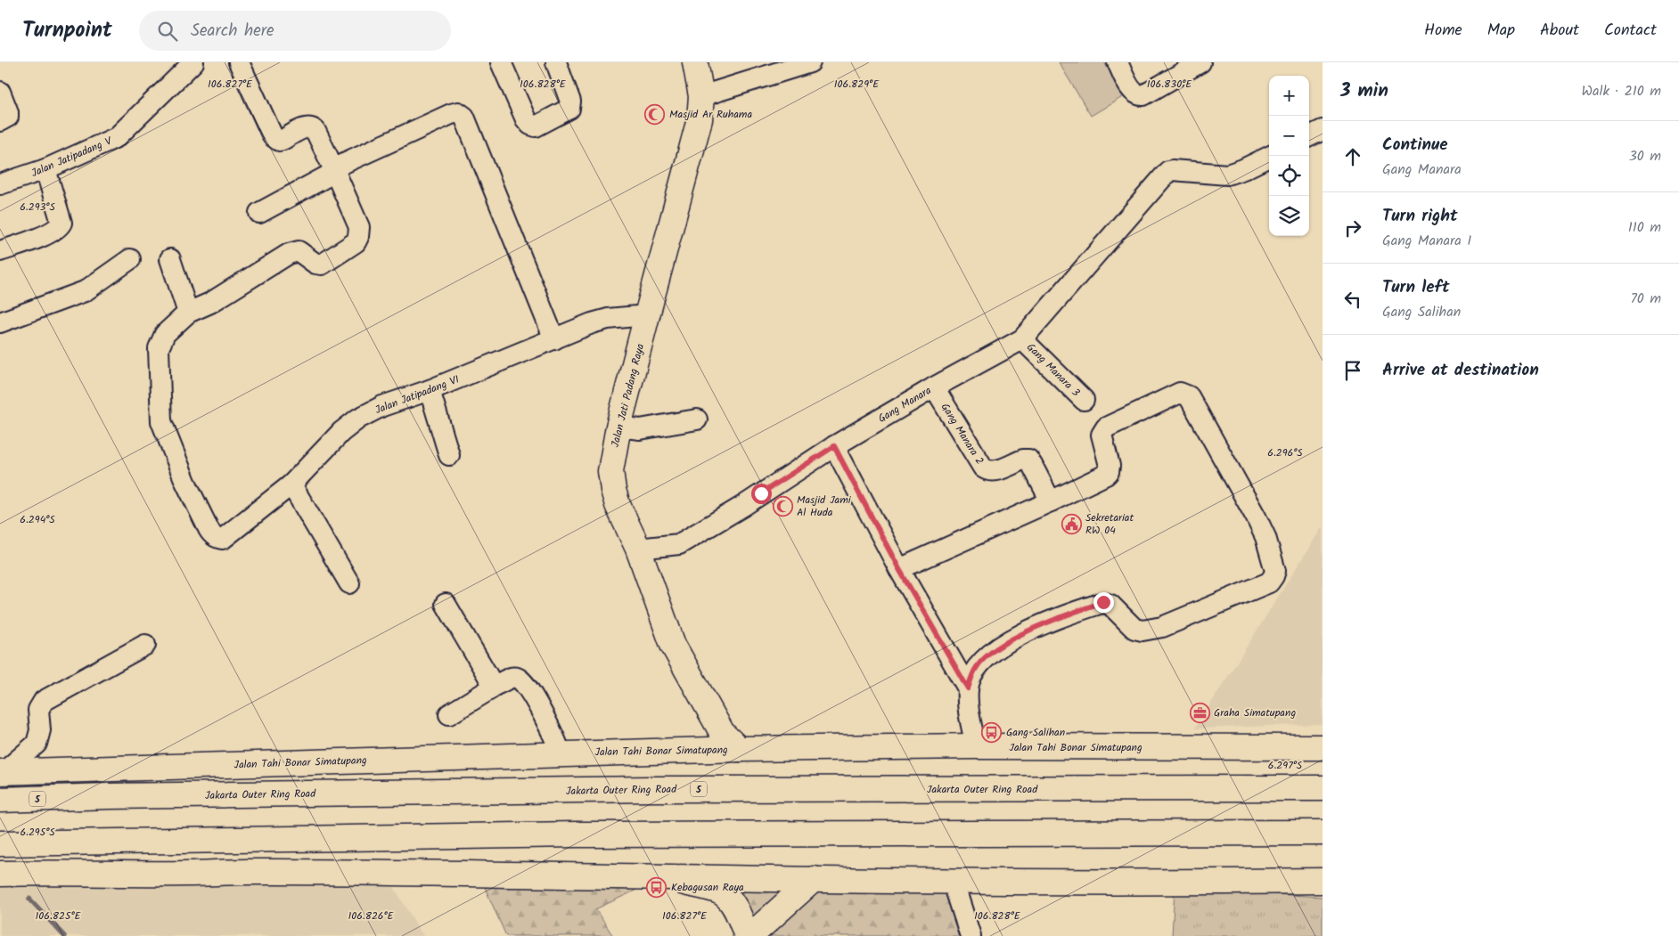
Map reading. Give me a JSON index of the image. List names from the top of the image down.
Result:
{
  "streets": {
    "main road": [
      "Jalan Jati Padang Raya",
      "Jalan Tahi Bonar Simatupang",
      "5",
      "Jakarta Outer Ring Road"
    ],
    "street": [
      "Jalan Jatipadang V",
      "Gang Manara 3",
      "Jalan Jatipadang VI",
      "Gang Manara",
      "Gang Manara 2"
    ]
  },
  "crossings": [
    ["Gang Manara 3", "Gang Manara"],
    ["Jalan Jatipadang VI", "Jalan Jati Padang Raya"],
    ["Jalan Jati Padang Raya", "Gang Manara"],
    ["Jalan Jati Padang Raya", "Jalan Tahi Bonar Simatupang"],
    ["Gang Manara", "Gang Manara 2"]
  ],
  "places": {
    "mosque": ["Masjid Ar Ruhama", "Masjid Jami Al Huda"],
    "public building": ["Sekretariat RW 04"],
    "office": ["Graha Simatupang"],
    "bus stop": ["Gang Salihan", "Kebagusan Raya"]
  },
  "page": {
    "header": "Turnpoint",
    "search": "Search here",
    "nav": [
      "Home",
      "Map",
      "About",
      "Contact"
    ],
    "heading": ["3 min", "Walk · 210 m"],
    "map_buttons": ["+", "−"],
    "list": [
      ["Continue", "Gang Manara", "30 m"],
      ["Turn right", "Gang Manara I", "110 m"],
      ["Turn left", "Gang Salihan", "70 m"],
      "Arrive at destination"
    ]
  },
  "coordinates": [
    "106.827°E",
    "106.828°E",
    "106.829°E",
    "106.830°E",
    "6.293°S",
    "6.296°S",
    "6.294°S",
    "6.297°S",
    "6.295°S",
    "106.825°E",
    "106.826°E"
  ]
}
